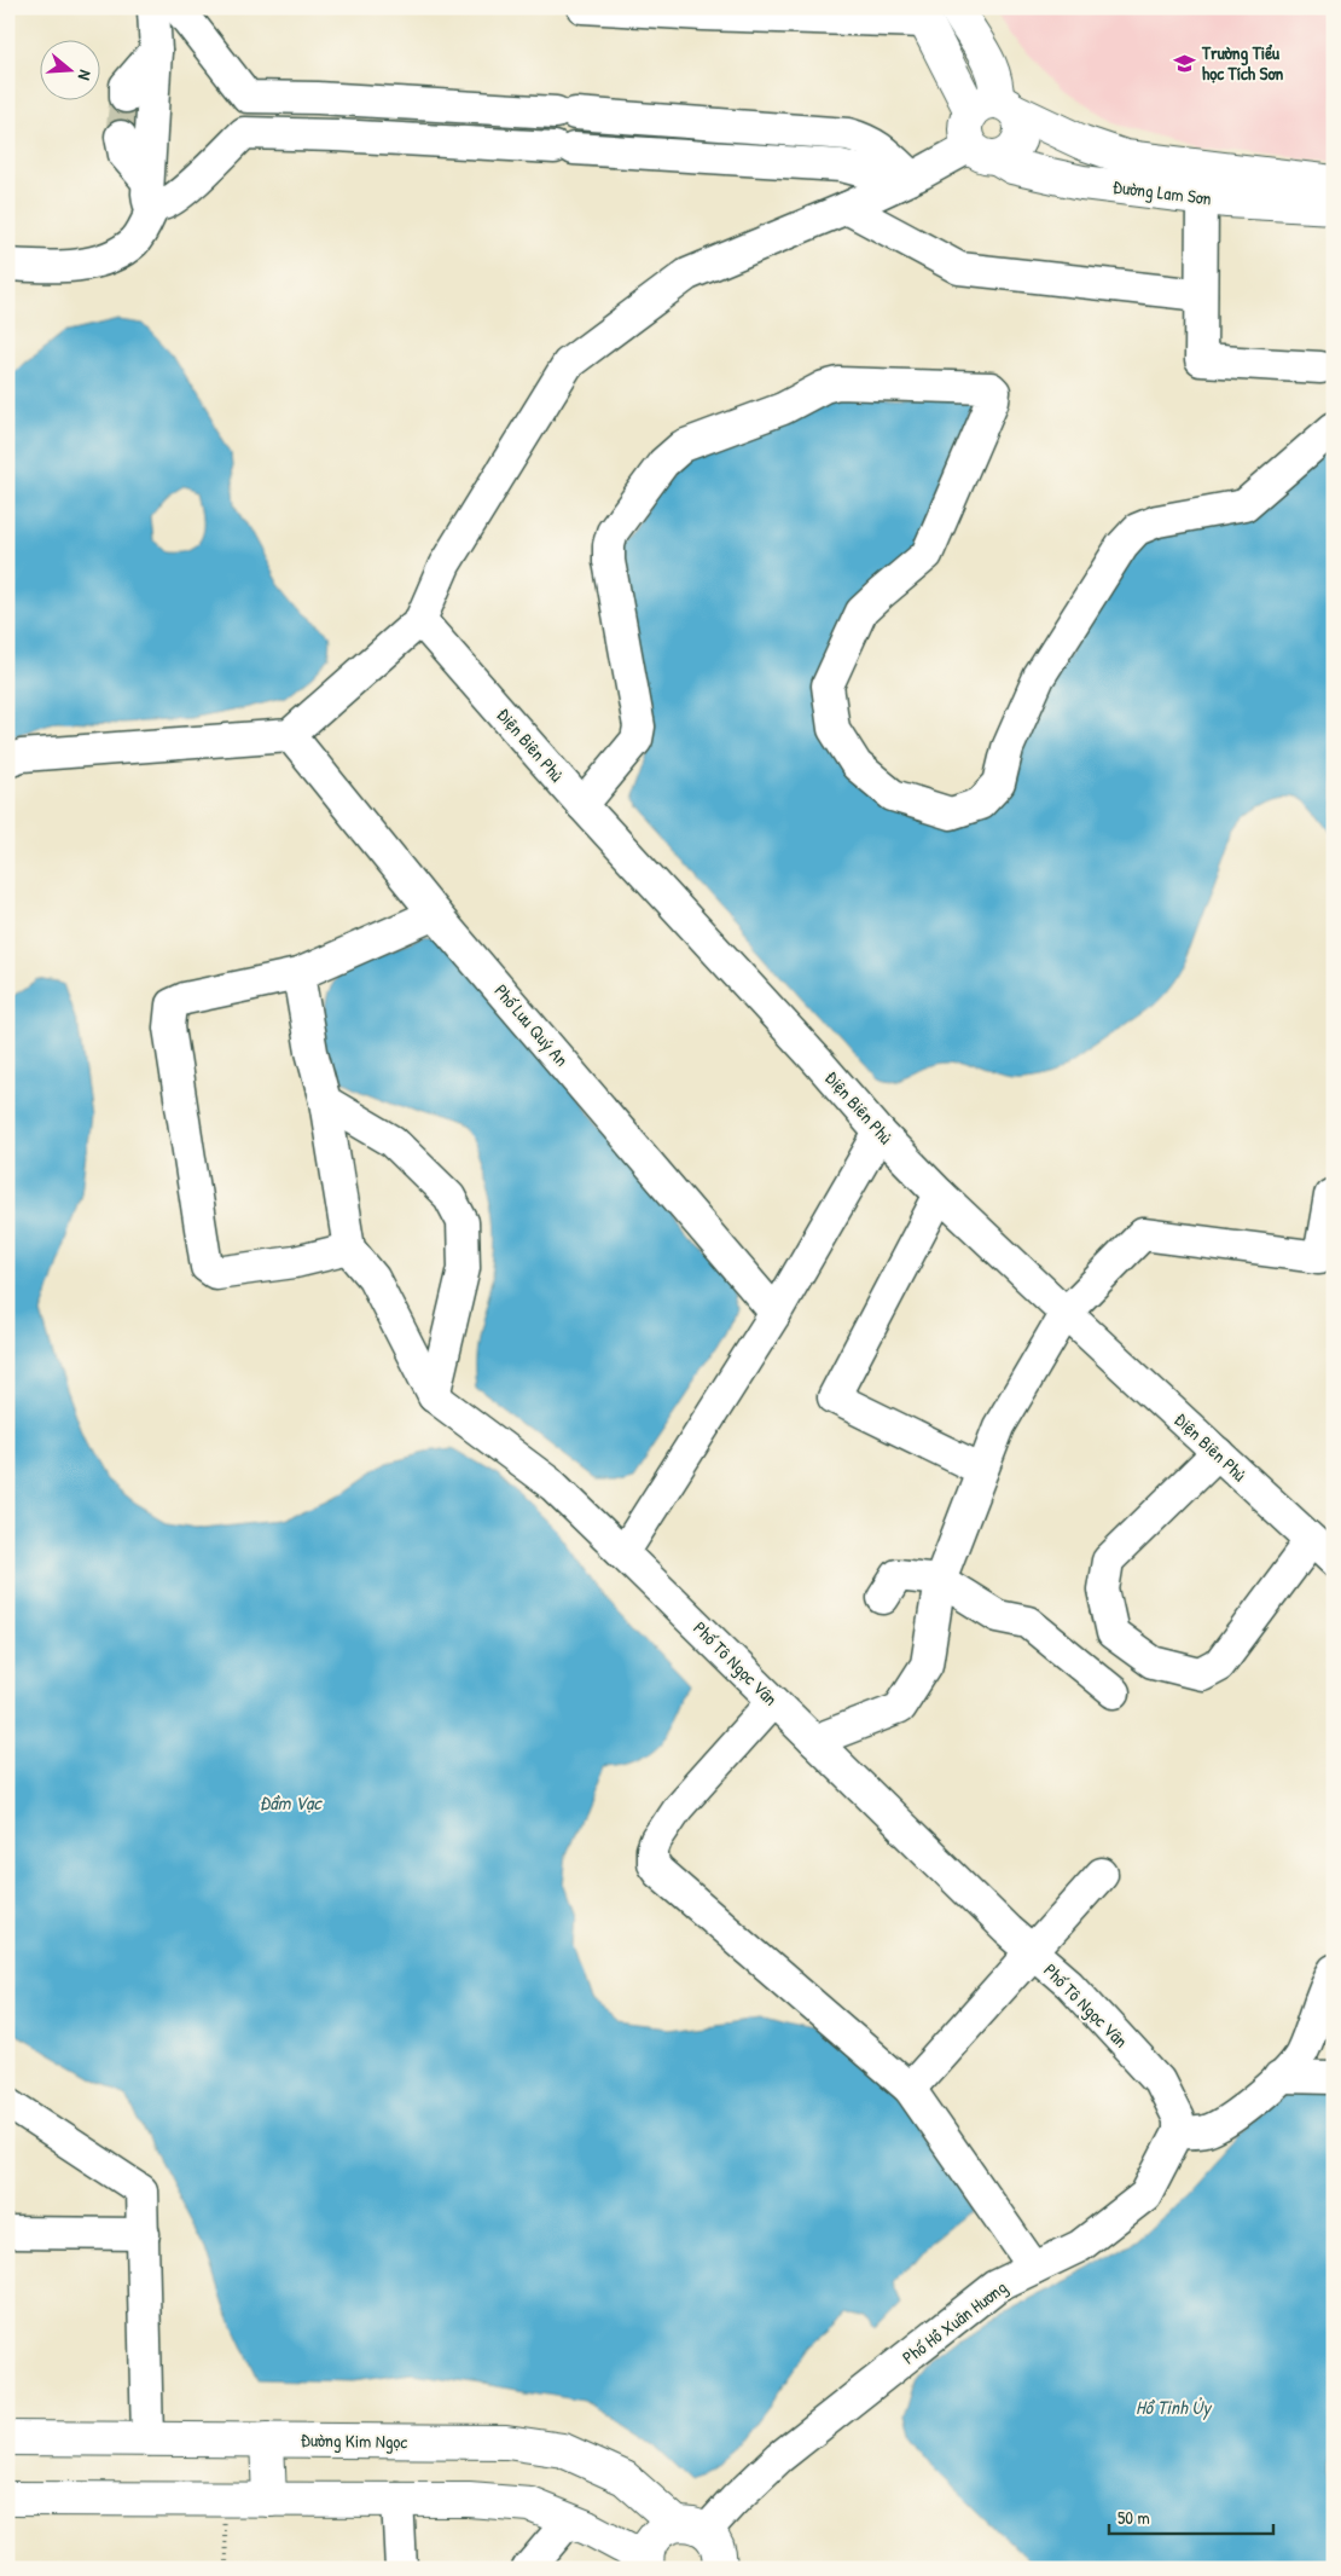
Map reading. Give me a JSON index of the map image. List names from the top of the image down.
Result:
{
  "streets": {
    "main road": ["Đường Lam Sơn", "Đường Kim Ngọc"],
    "street": [
      "Điện Biên Phủ",
      "Phố Lưu Quý An",
      "Phố Tô Ngọc Vân",
      "Phố Hồ Xuân Hương"
    ]
  },
  "crossings": [
    ["Phố Tô Ngọc Vân", "Phố Hồ Xuân Hương"],
    ["Phố Hồ Xuân Hương", "Đường Kim Ngọc"]
  ],
  "water": ["Đầm Vạc", "Hồ Tỉnh Ủy"],
  "places": {
    "school or university": ["Trường Tiểu học Tích Sơn"]
  },
  "scale_bar": "50 m",
  "north": "right"
}
